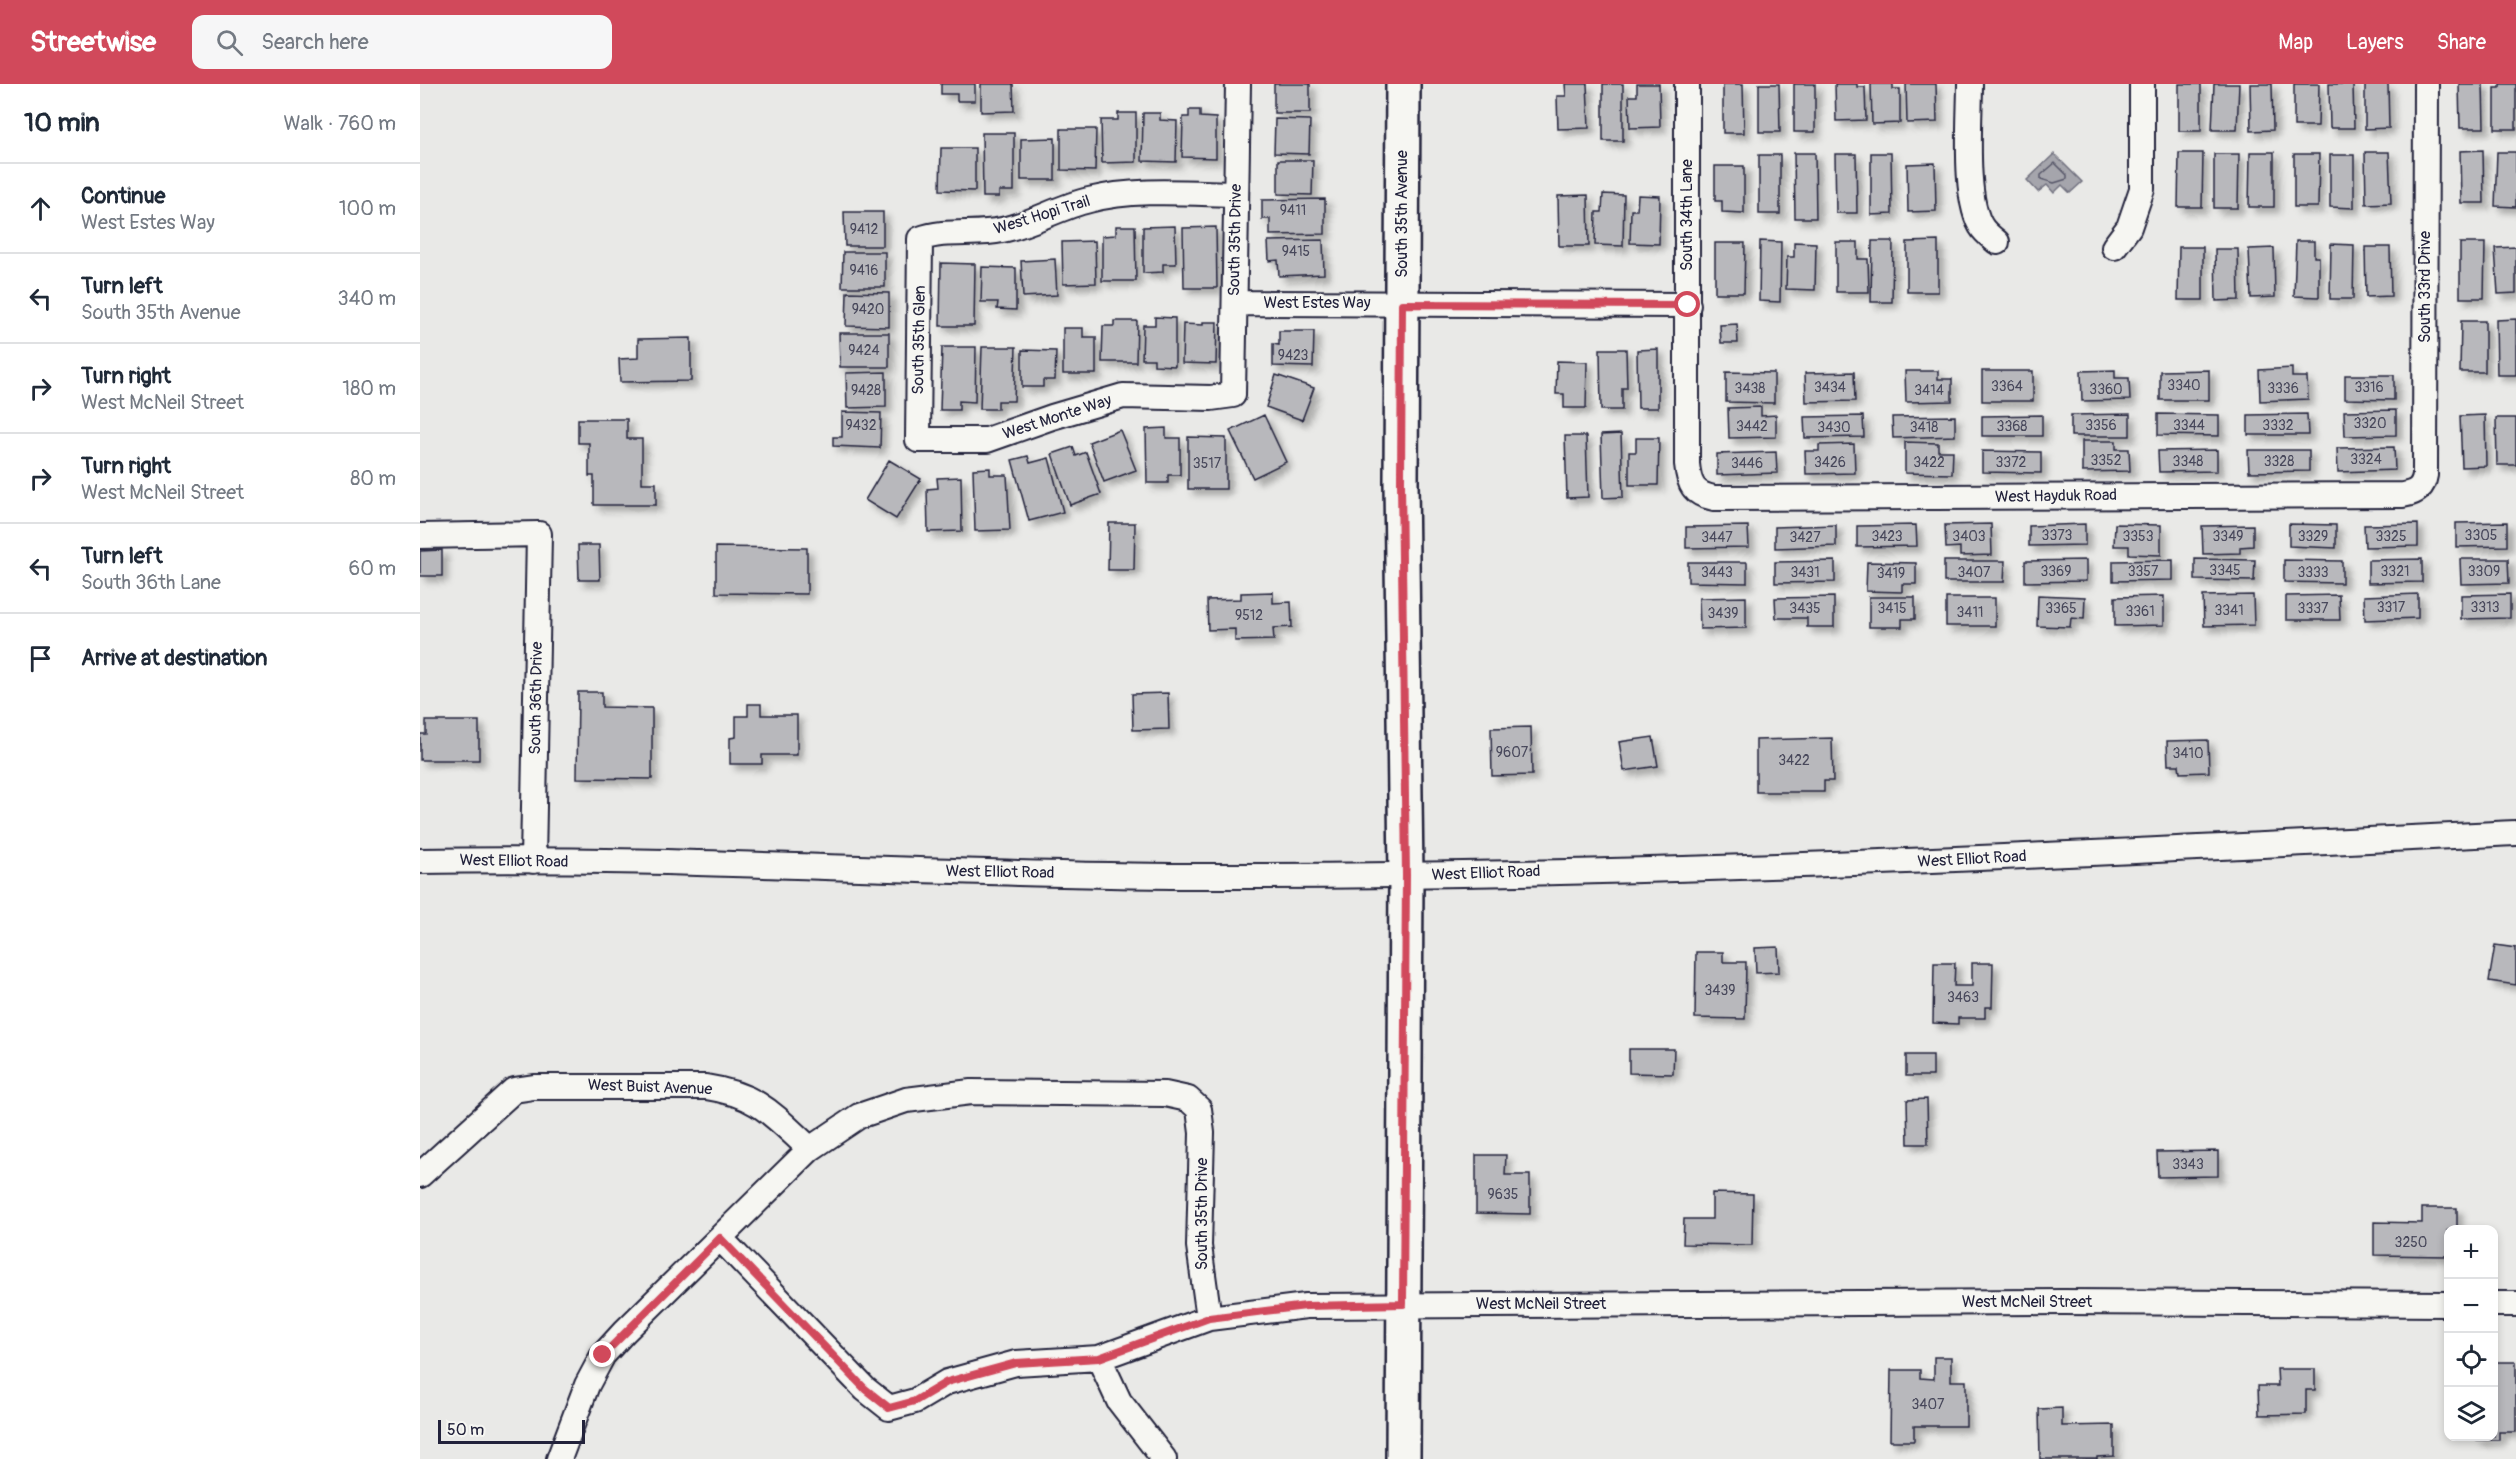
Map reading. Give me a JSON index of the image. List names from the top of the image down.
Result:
{
  "streets": {
    "street": [
      "South 35th Avenue",
      "West Hopi Trail",
      "South 34th Lane",
      "South 35th Drive",
      "South 33rd Drive",
      "West Estes Way",
      "South 35th Glen",
      "West Monte Way",
      "West Hayduk Road",
      "South 36th Drive",
      "West Elliot Road",
      "West Buist Avenue",
      "West McNeil Street"
    ]
  },
  "crossings": [
    ["South 35th Avenue", "West Estes Way"],
    ["South 35th Avenue", "West Elliot Road"],
    ["South 35th Avenue", "West McNeil Street"],
    ["West Hopi Trail", "South 35th Drive"],
    ["West Hopi Trail", "South 35th Glen"],
    ["South 34th Lane", "West Estes Way"],
    ["South 34th Lane", "West Hayduk Road"],
    ["South 35th Drive", "West Estes Way"],
    ["South 35th Drive", "West Monte Way"],
    ["South 35th Drive", "West Buist Avenue"],
    ["South 35th Drive", "West McNeil Street"],
    ["South 33rd Drive", "West Hayduk Road"],
    ["South 35th Glen", "West Monte Way"],
    ["South 36th Drive", "West Elliot Road"]
  ],
  "house_numbers": [
    "9411",
    "9412",
    "9415",
    "9416",
    "9420",
    "9424",
    "9423",
    "3340",
    "3364",
    "3434",
    "3316",
    "3438",
    "3336",
    "3360",
    "9428",
    "3414",
    "3320",
    "9432",
    "3356",
    "3344",
    "3332",
    "3442",
    "3368",
    "3430",
    "3418",
    "3324",
    "3352",
    "3348",
    "3328",
    "3426",
    "3422",
    "3372",
    "3517",
    "3446",
    "3373",
    "3305",
    "3423",
    "3403",
    "3353",
    "3349",
    "3329",
    "3325",
    "3447",
    "3427",
    "3345",
    "3369",
    "3357",
    "3321",
    "3309",
    "3443",
    "3431",
    "3407",
    "3333",
    "3419",
    "3317",
    "3313",
    "3435",
    "3415",
    "3365",
    "3337",
    "3341",
    "3361",
    "3411",
    "3439",
    "9512",
    "9607",
    "3410",
    "3422",
    "3439",
    "3463",
    "3343",
    "9635",
    "3250",
    "3407"
  ],
  "scale_bar": "50 m",
  "page": {
    "header": "Streetwise",
    "search": "Search here",
    "nav": ["Map", "Layers", "Share"],
    "heading": ["10 min", "Walk · 760 m"],
    "list": [
      ["Continue", "West Estes Way", "100 m"],
      ["Turn left", "South 35th Avenue", "340 m"],
      ["Turn right", "West McNeil Street", "180 m"],
      ["Turn right", "West McNeil Street", "80 m"],
      ["Turn left", "South 36th Lane", "60 m"],
      "Arrive at destination"
    ],
    "map_buttons": ["+", "−"],
    "scale": "50 m"
  }
}
